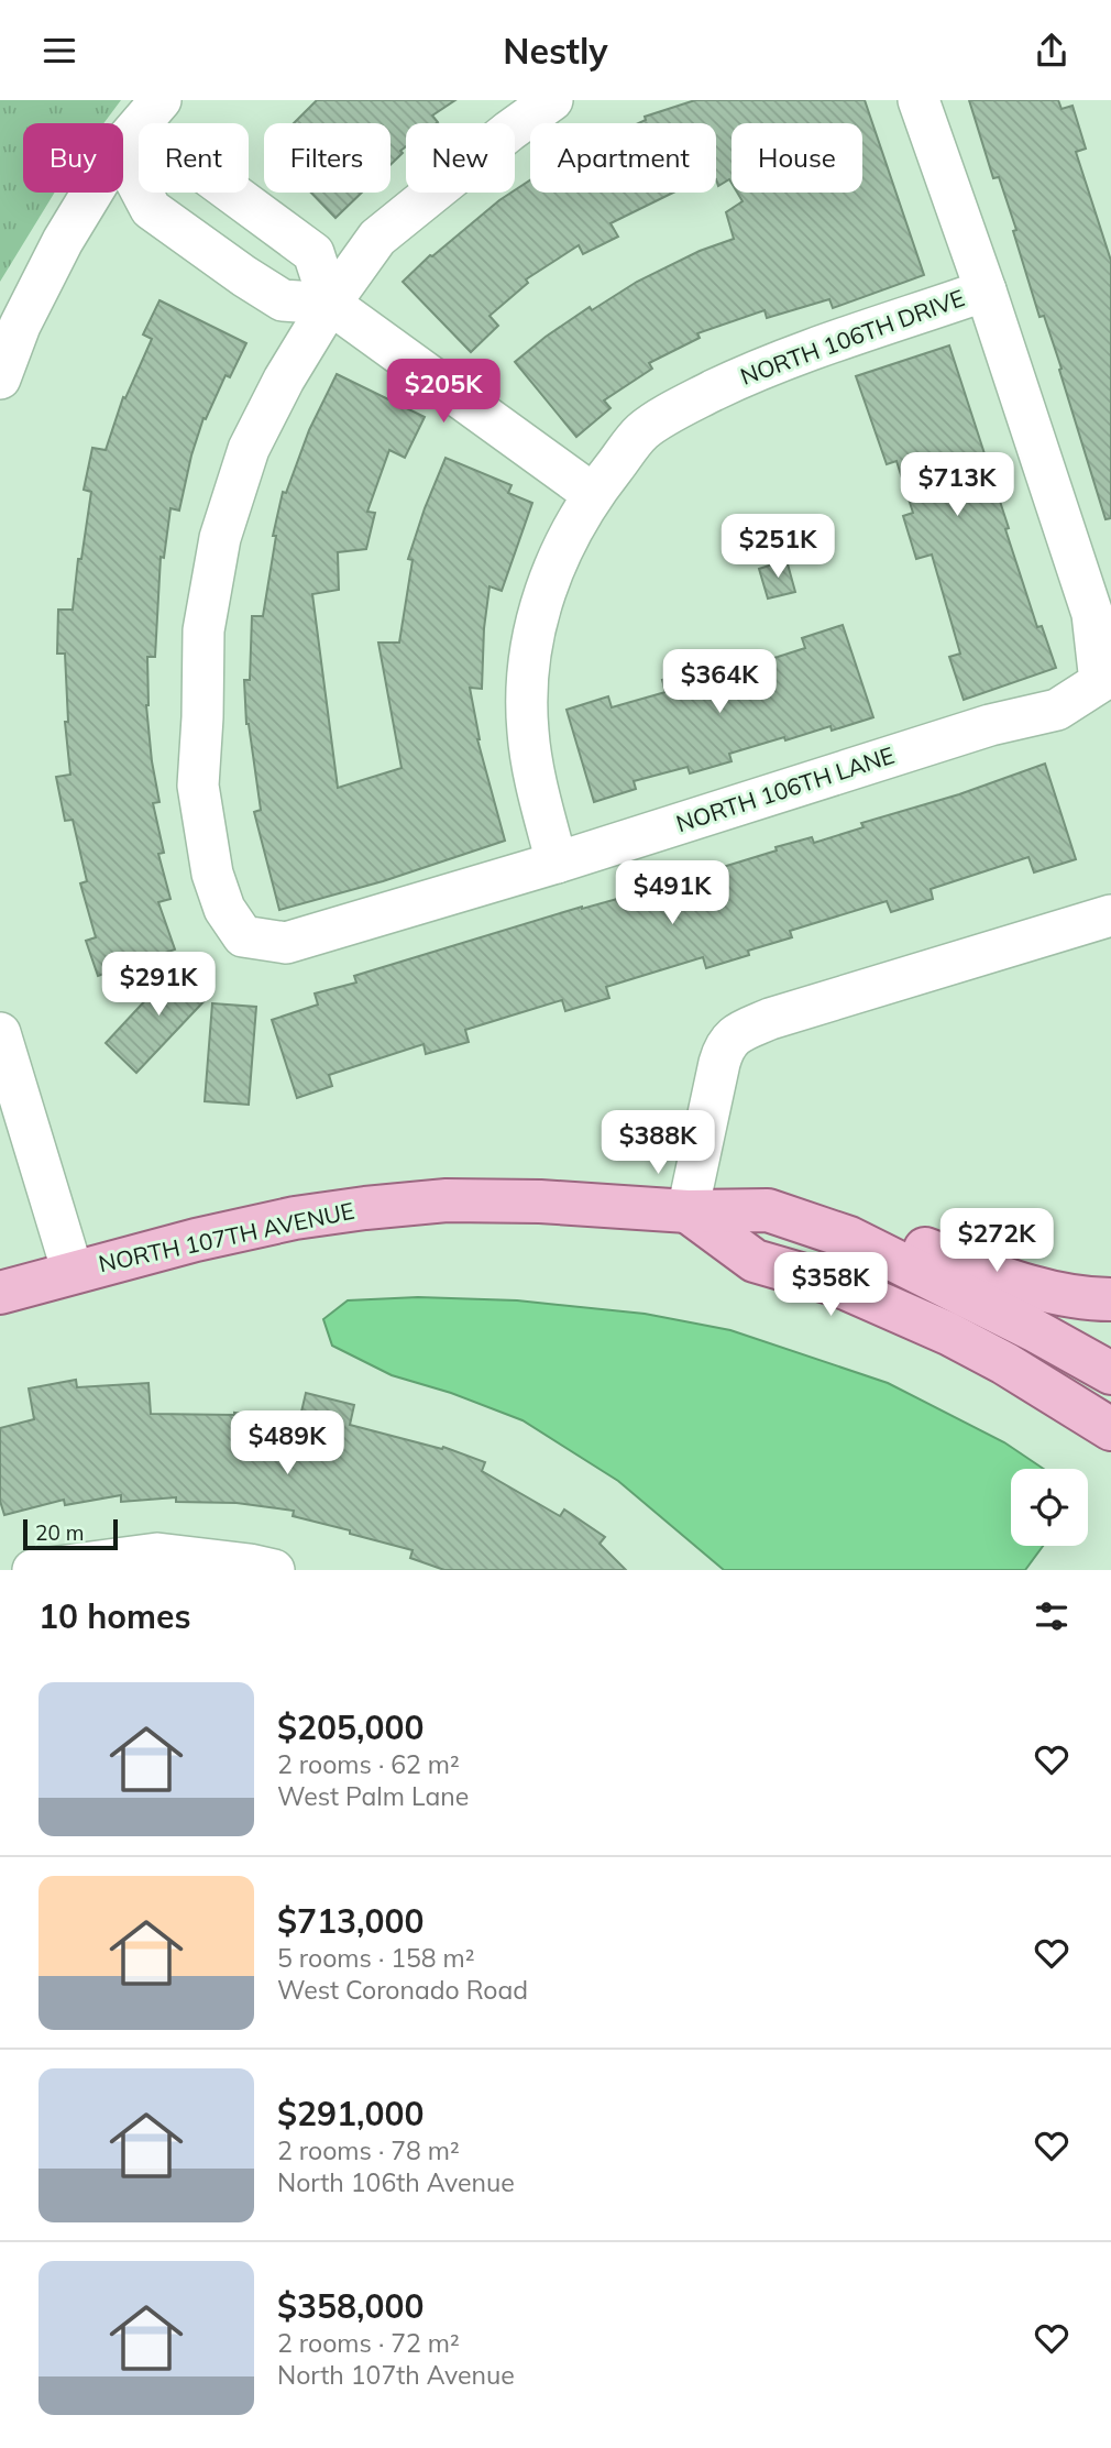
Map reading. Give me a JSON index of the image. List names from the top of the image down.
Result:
{
  "streets": {
    "main road": ["NORTH 107TH AVENUE"],
    "street": ["NORTH 106TH DRIVE", "NORTH 106TH LANE"]
  },
  "crossings": [
    ["NORTH 106TH DRIVE", "NORTH 106TH LANE"]
  ],
  "scale_bar": "20 m",
  "page": {
    "header": "Nestly",
    "chip": [
      "Buy",
      "Rent",
      "Filters",
      "New",
      "Apartment",
      "House"
    ],
    "price": [
      "$205K",
      "$713K",
      "$251K",
      "$364K",
      "$491K",
      "$291K",
      "$388K",
      "$272K",
      "$358K",
      "$489K"
    ],
    "scale": "20 m",
    "heading": "10 homes",
    "list": [
      {
        "name": "$205,000",
        "note": "2 rooms · 62 m² · West Palm Lane"
      },
      {
        "name": "$713,000",
        "note": "5 rooms · 158 m² · West Coronado Road"
      },
      {
        "name": "$291,000",
        "note": "2 rooms · 78 m² · North 106th Avenue"
      },
      {
        "name": "$358,000",
        "note": "2 rooms · 72 m² · North 107th Avenue"
      }
    ]
  }
}
